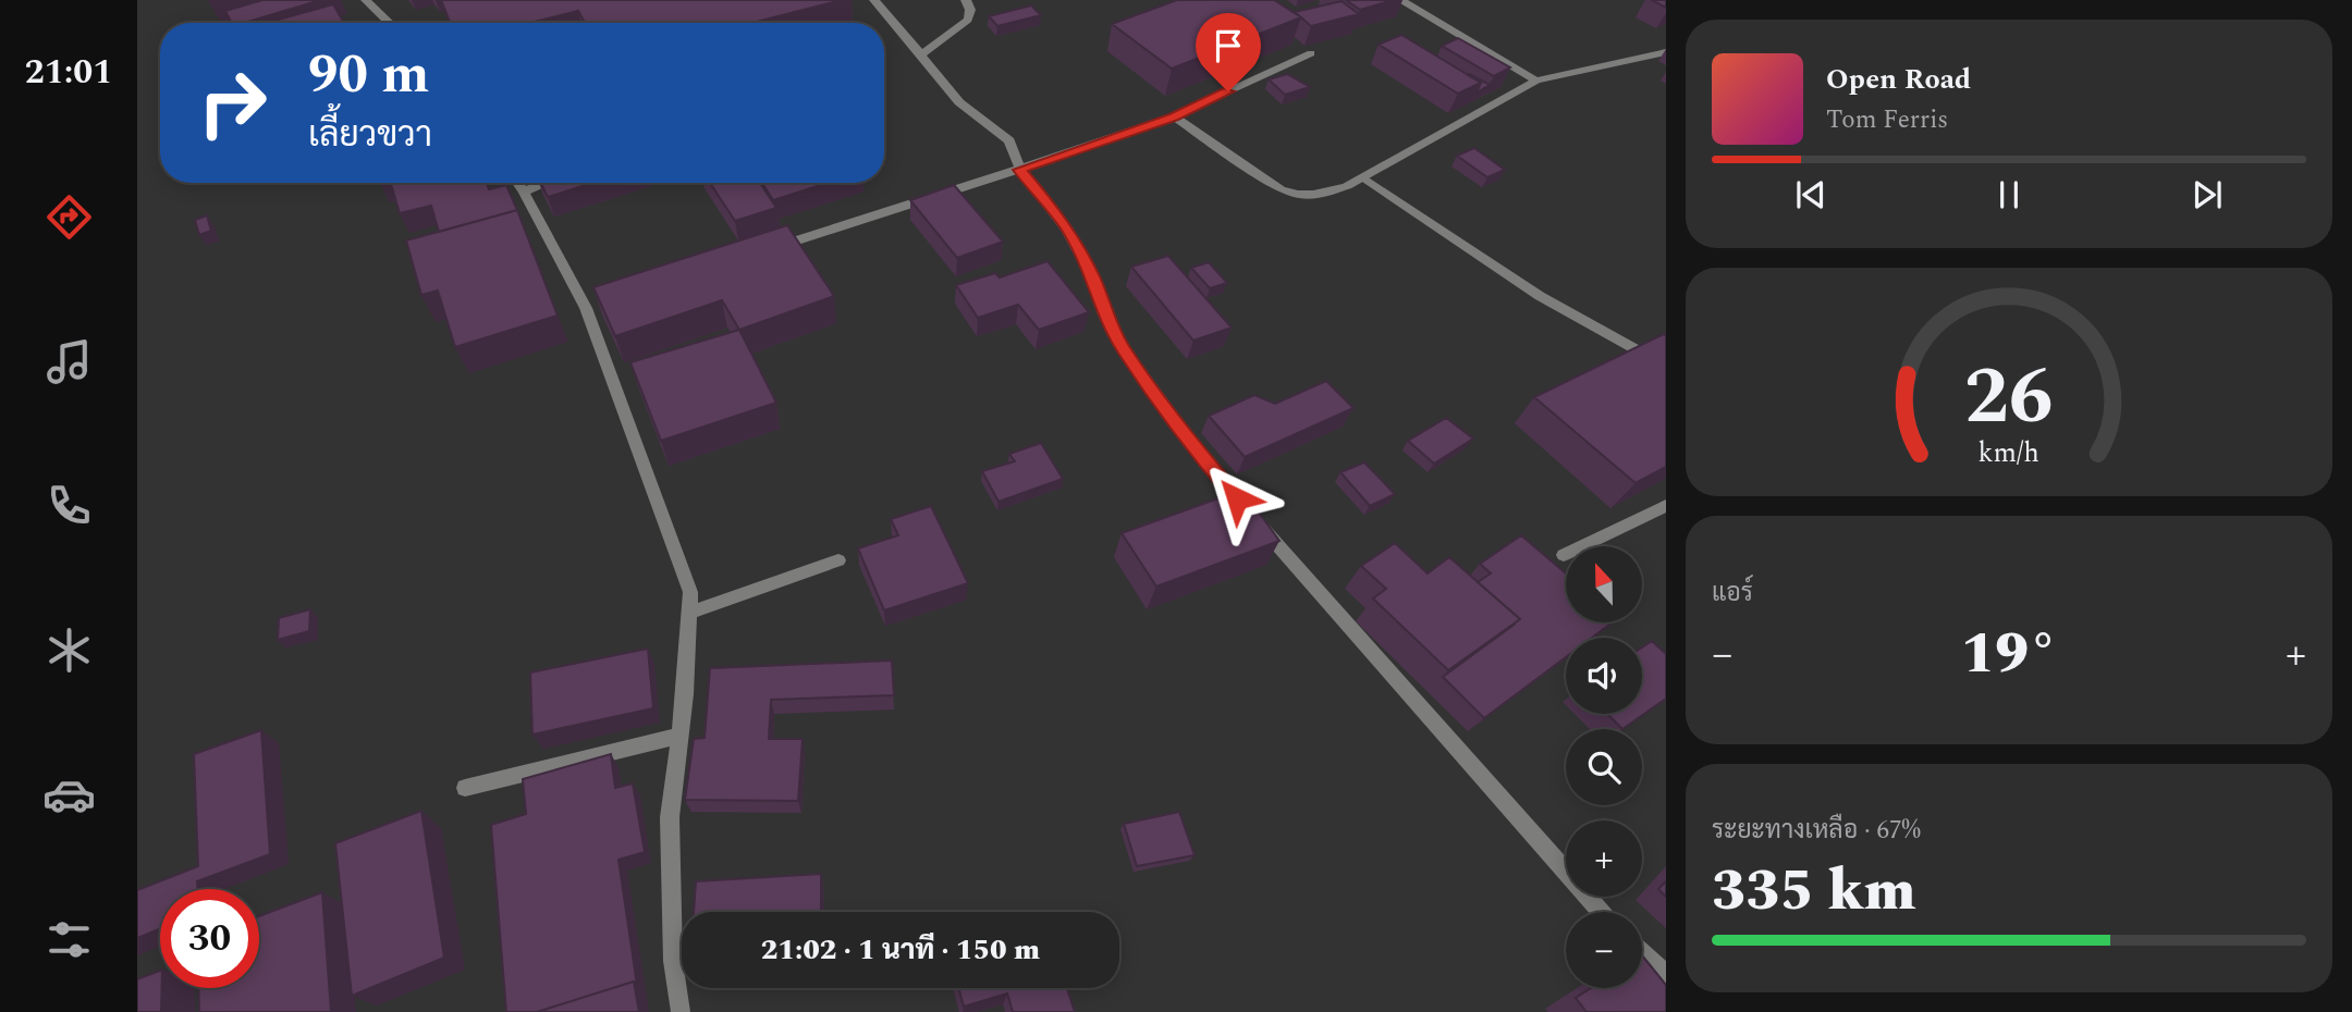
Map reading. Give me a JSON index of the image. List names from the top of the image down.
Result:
{
  "north": "top",
  "page": {
    "tabs": "21:01",
    "turn": ["90 m", "เลี้ยวขวา"],
    "song": ["Open Road", "Tom Ferris"],
    "tile": [
      "แอร์",
      ["ระยะทางเหลือ · 67%", "335 km"]
    ],
    "map_buttons": ["+", "−"],
    "heat": ["−", "19°", "+"],
    "limit": "30",
    "trip": "21:02 · 1 นาที · 150 m",
    "gauge": ["26", "km/h"]
  }
}
